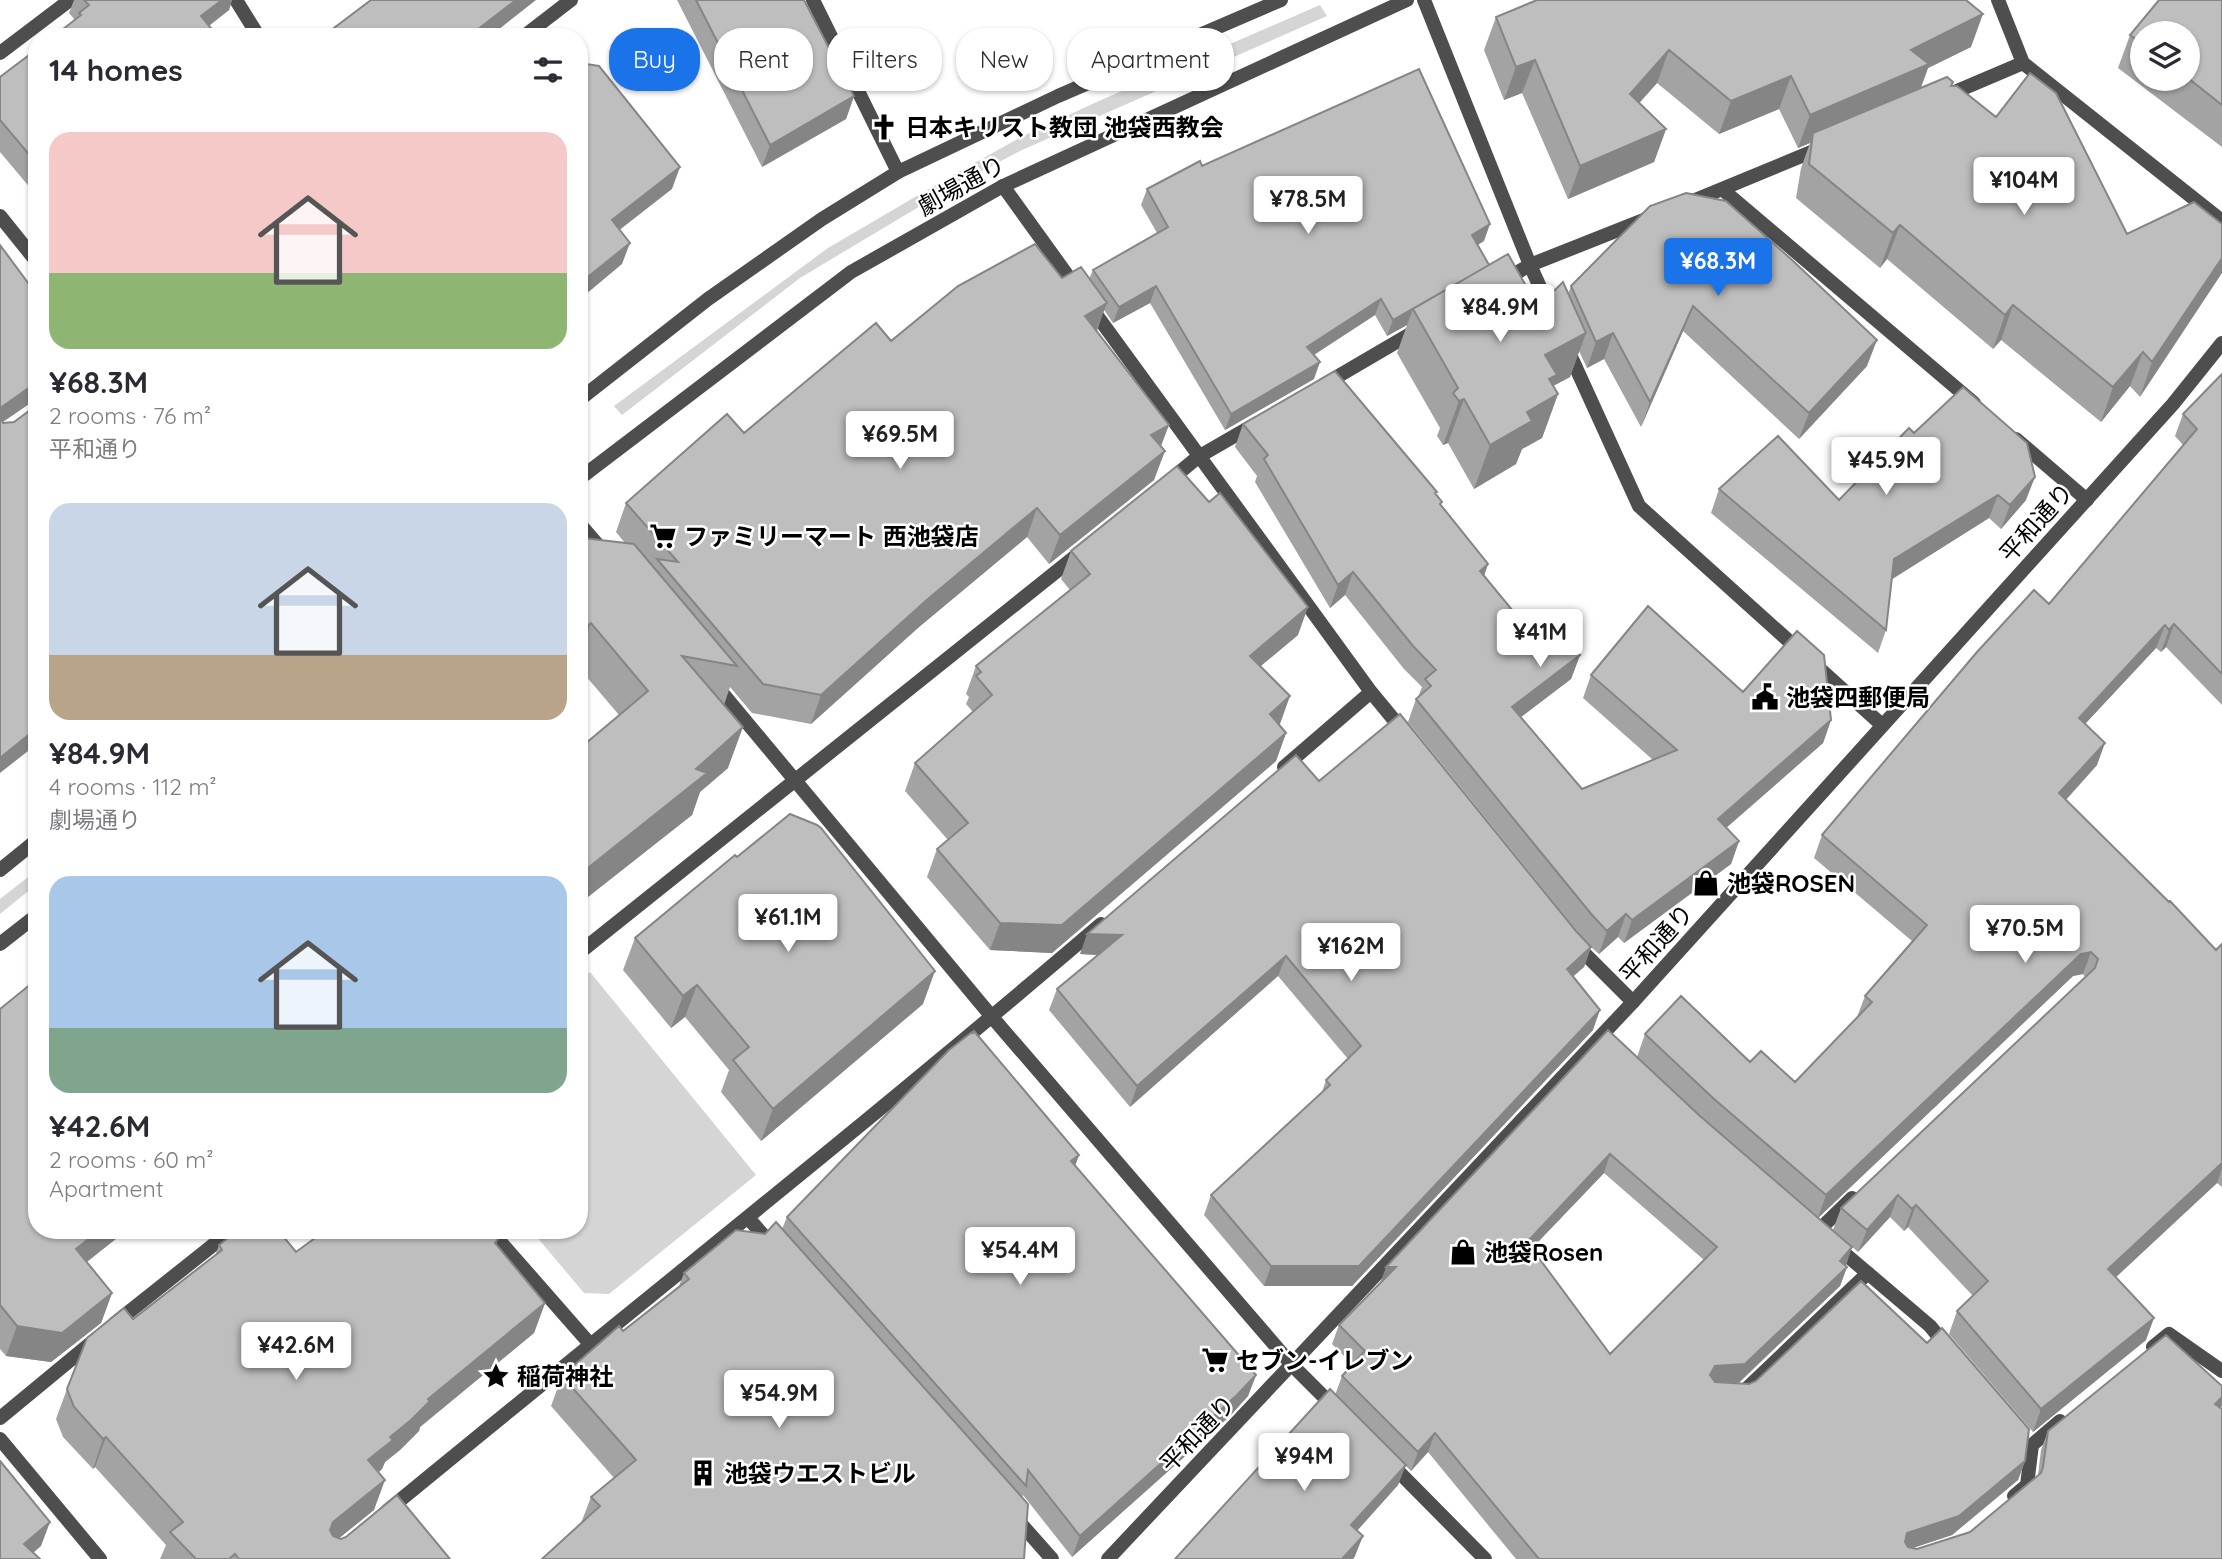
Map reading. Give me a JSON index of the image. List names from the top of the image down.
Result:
{
  "streets": {
    "street": ["劇場通り", "平和通り"]
  },
  "places": {
    "church": ["日本キリスト教団 池袋西教会"],
    "supermarket": ["ファミリーマート 西池袋店", "セブン-イレブン"],
    "public building": ["池袋四郵便局"],
    "shop": ["池袋ROSEN", "池袋Rosen"],
    "place": ["稲荷神社"],
    "building": ["池袋ウエストビル"]
  },
  "page": {
    "chip": [
      "Buy",
      "Rent",
      "Filters",
      "New",
      "Apartment"
    ],
    "heading": "14 homes",
    "list": [
      {
        "name": "¥68.3M",
        "note": "2 rooms · 76 m² · 平和通り"
      },
      {
        "name": "¥84.9M",
        "note": "4 rooms · 112 m² · 劇場通り"
      },
      {
        "name": "¥42.6M",
        "note": "2 rooms · 60 m² · Apartment"
      }
    ],
    "price": [
      "¥104M",
      "¥78.5M",
      "¥68.3M",
      "¥84.9M",
      "¥69.5M",
      "¥45.9M",
      "¥41M",
      "¥61.1M",
      "¥70.5M",
      "¥162M",
      "¥54.4M",
      "¥42.6M",
      "¥54.9M",
      "¥94M"
    ]
  }
}
